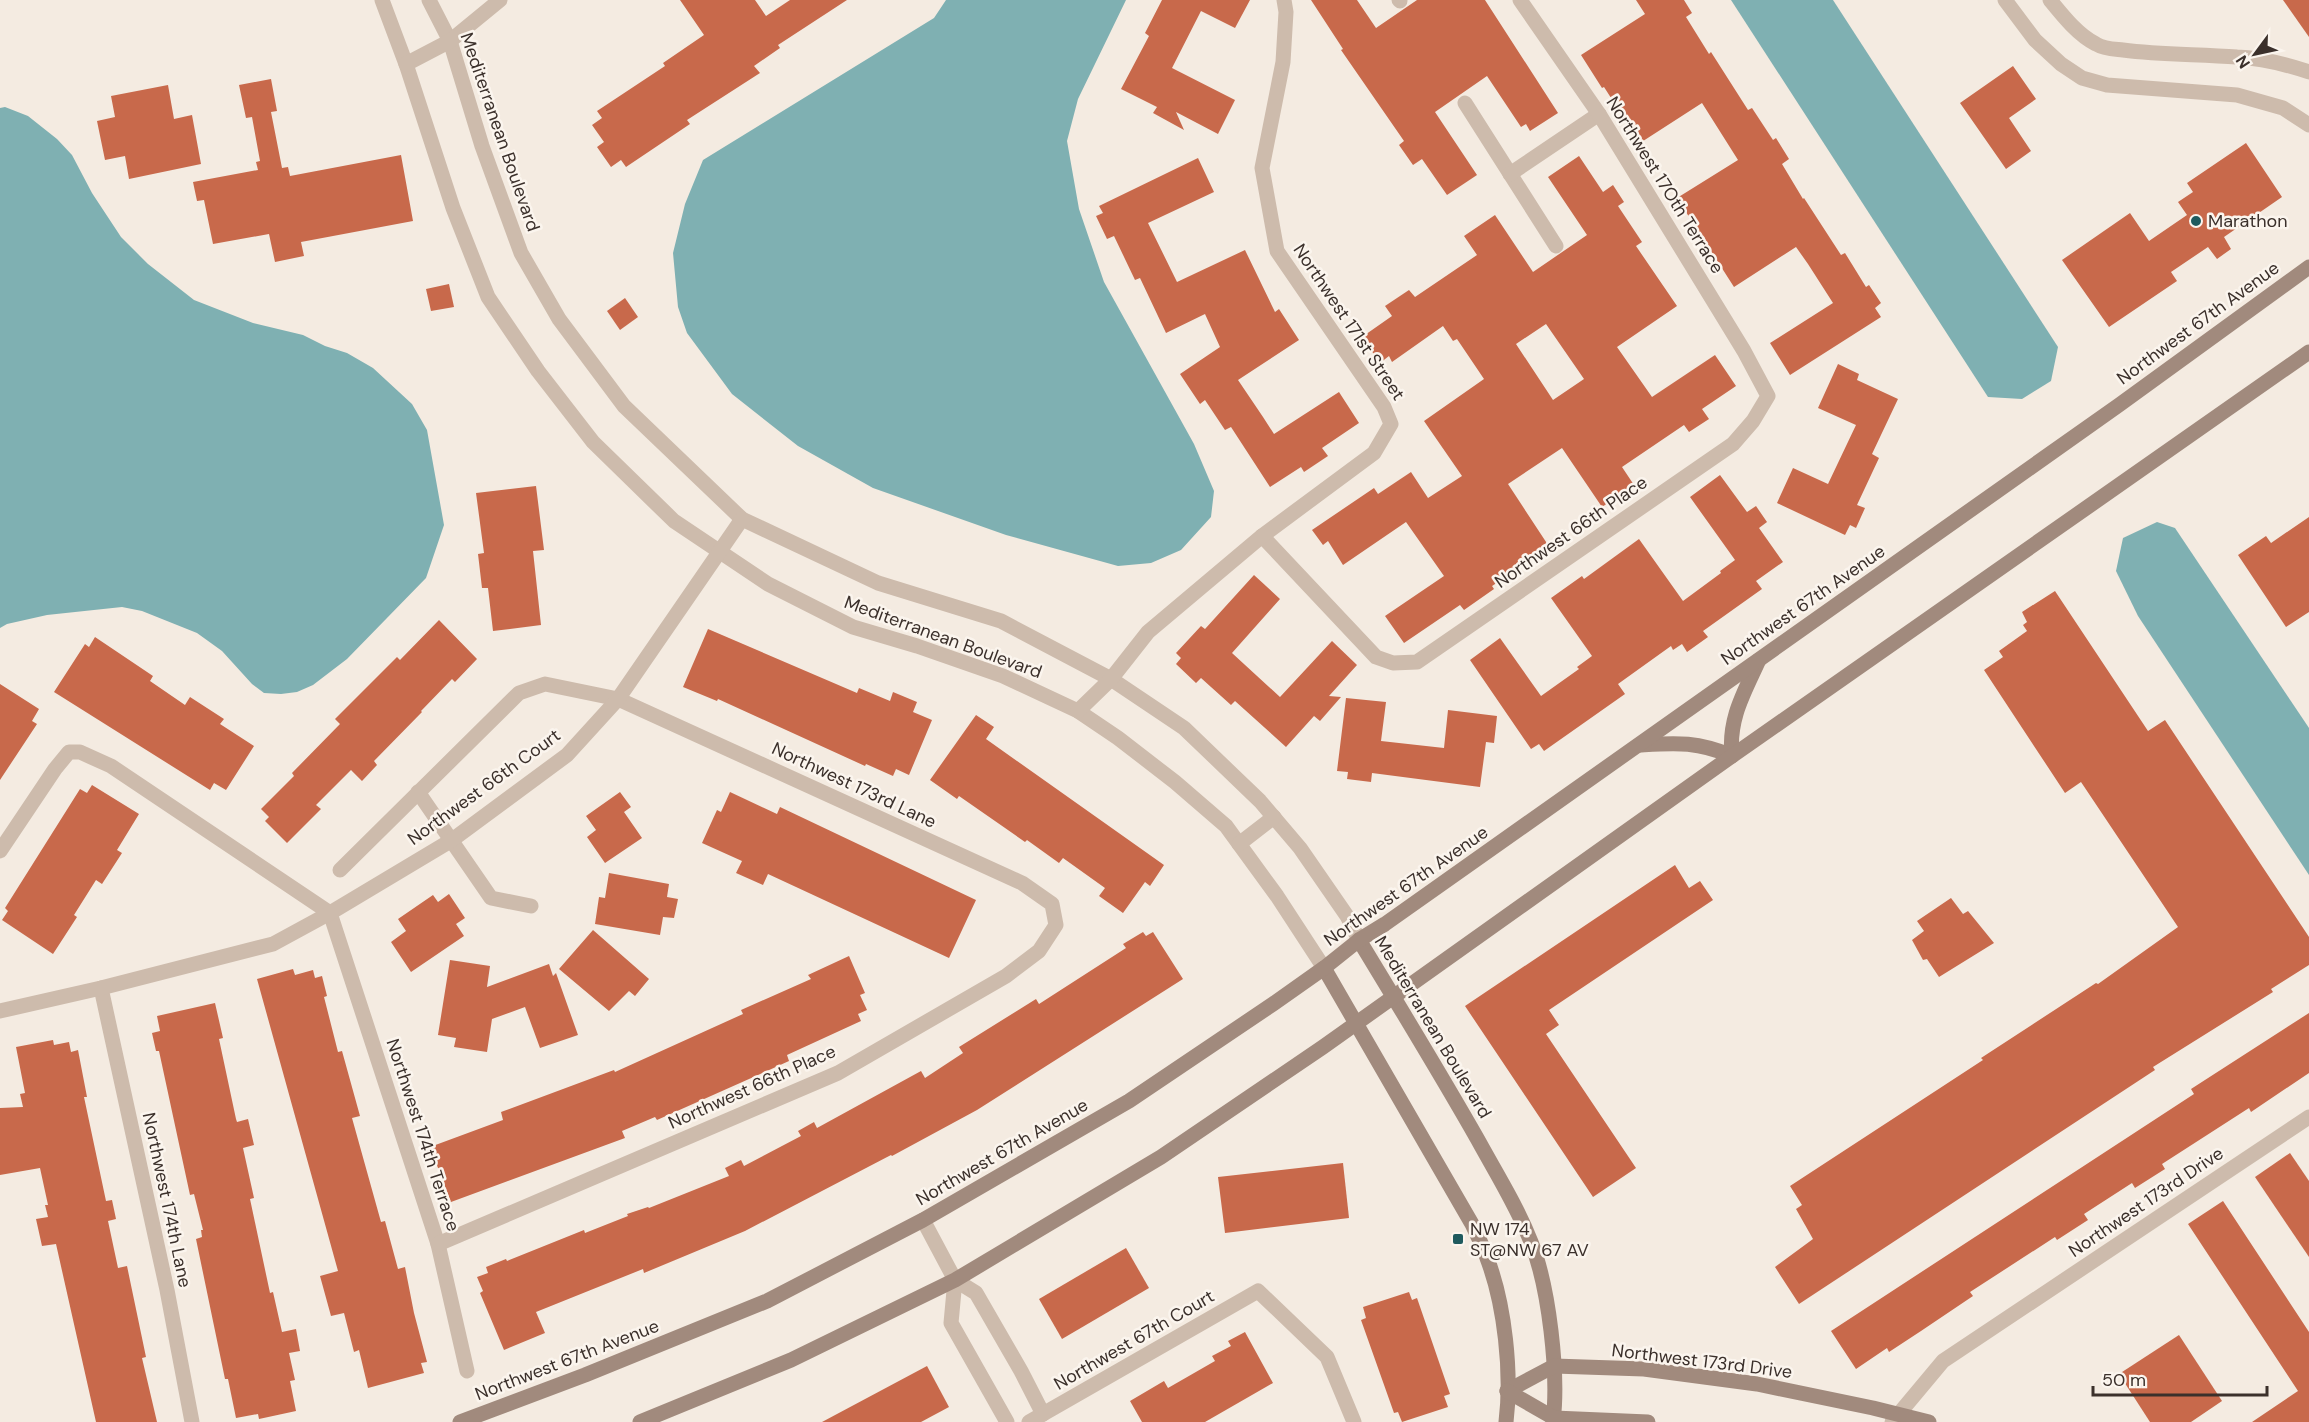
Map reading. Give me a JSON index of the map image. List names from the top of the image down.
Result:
{
  "streets": {
    "main road": ["Mediterranean Boulevard", "Northwest 67th Avenue", "Northwest 173rd Drive"],
    "street": [
      "Northwest 17Oth Terrace",
      "Northwest 171st Street",
      "Northwest 66th Place",
      "Northwest 173rd Lane",
      "Northwest 66th Court",
      "Northwest 174th Terrace",
      "Northwest 174th Lane",
      "Northwest 67th Court"
    ]
  },
  "crossings": [
    ["Mediterranean Boulevard", "Northwest 67th Avenue"],
    ["Mediterranean Boulevard", "Northwest 66th Court"],
    ["Mediterranean Boulevard", "Northwest 173rd Drive"],
    ["Northwest 17Oth Terrace", "Northwest 66th Place"],
    ["Northwest 171st Street", "Northwest 66th Place"],
    ["Northwest 66th Place", "Northwest 173rd Lane"],
    ["Northwest 66th Place", "Northwest 174th Terrace"],
    ["Northwest 173rd Lane", "Northwest 66th Court"],
    ["Northwest 66th Court", "Northwest 174th Terrace"],
    ["Northwest 66th Court", "Northwest 174th Lane"]
  ],
  "places": {
    "other": ["Marathon"],
    "transit": ["NW 174 ST@NW 67 AV"]
  },
  "scale_bar": "50 m",
  "north": "bottom left"
}
